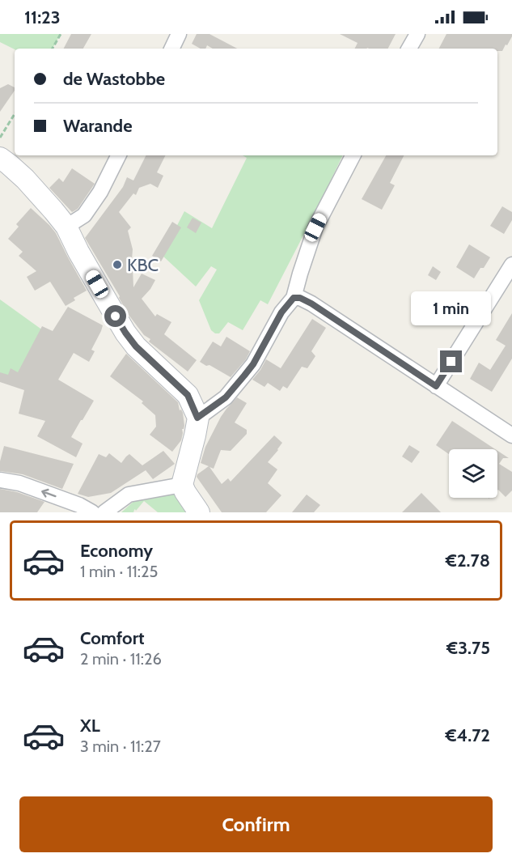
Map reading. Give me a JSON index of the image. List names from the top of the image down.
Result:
{
  "places": ["KBC"],
  "page": {
    "status": "11:23",
    "banner": ["de Wastobbe", "Warande"],
    "bubble": "1 min",
    "list": [
      {
        "name": "Economy",
        "note": "1 min · 11:25",
        "value": "€2.78"
      },
      {
        "name": "Comfort",
        "note": "2 min · 11:26",
        "value": "€3.75"
      },
      {
        "name": "XL",
        "note": "3 min · 11:27",
        "value": "€4.72"
      }
    ],
    "buttons": "Confirm"
  }
}
